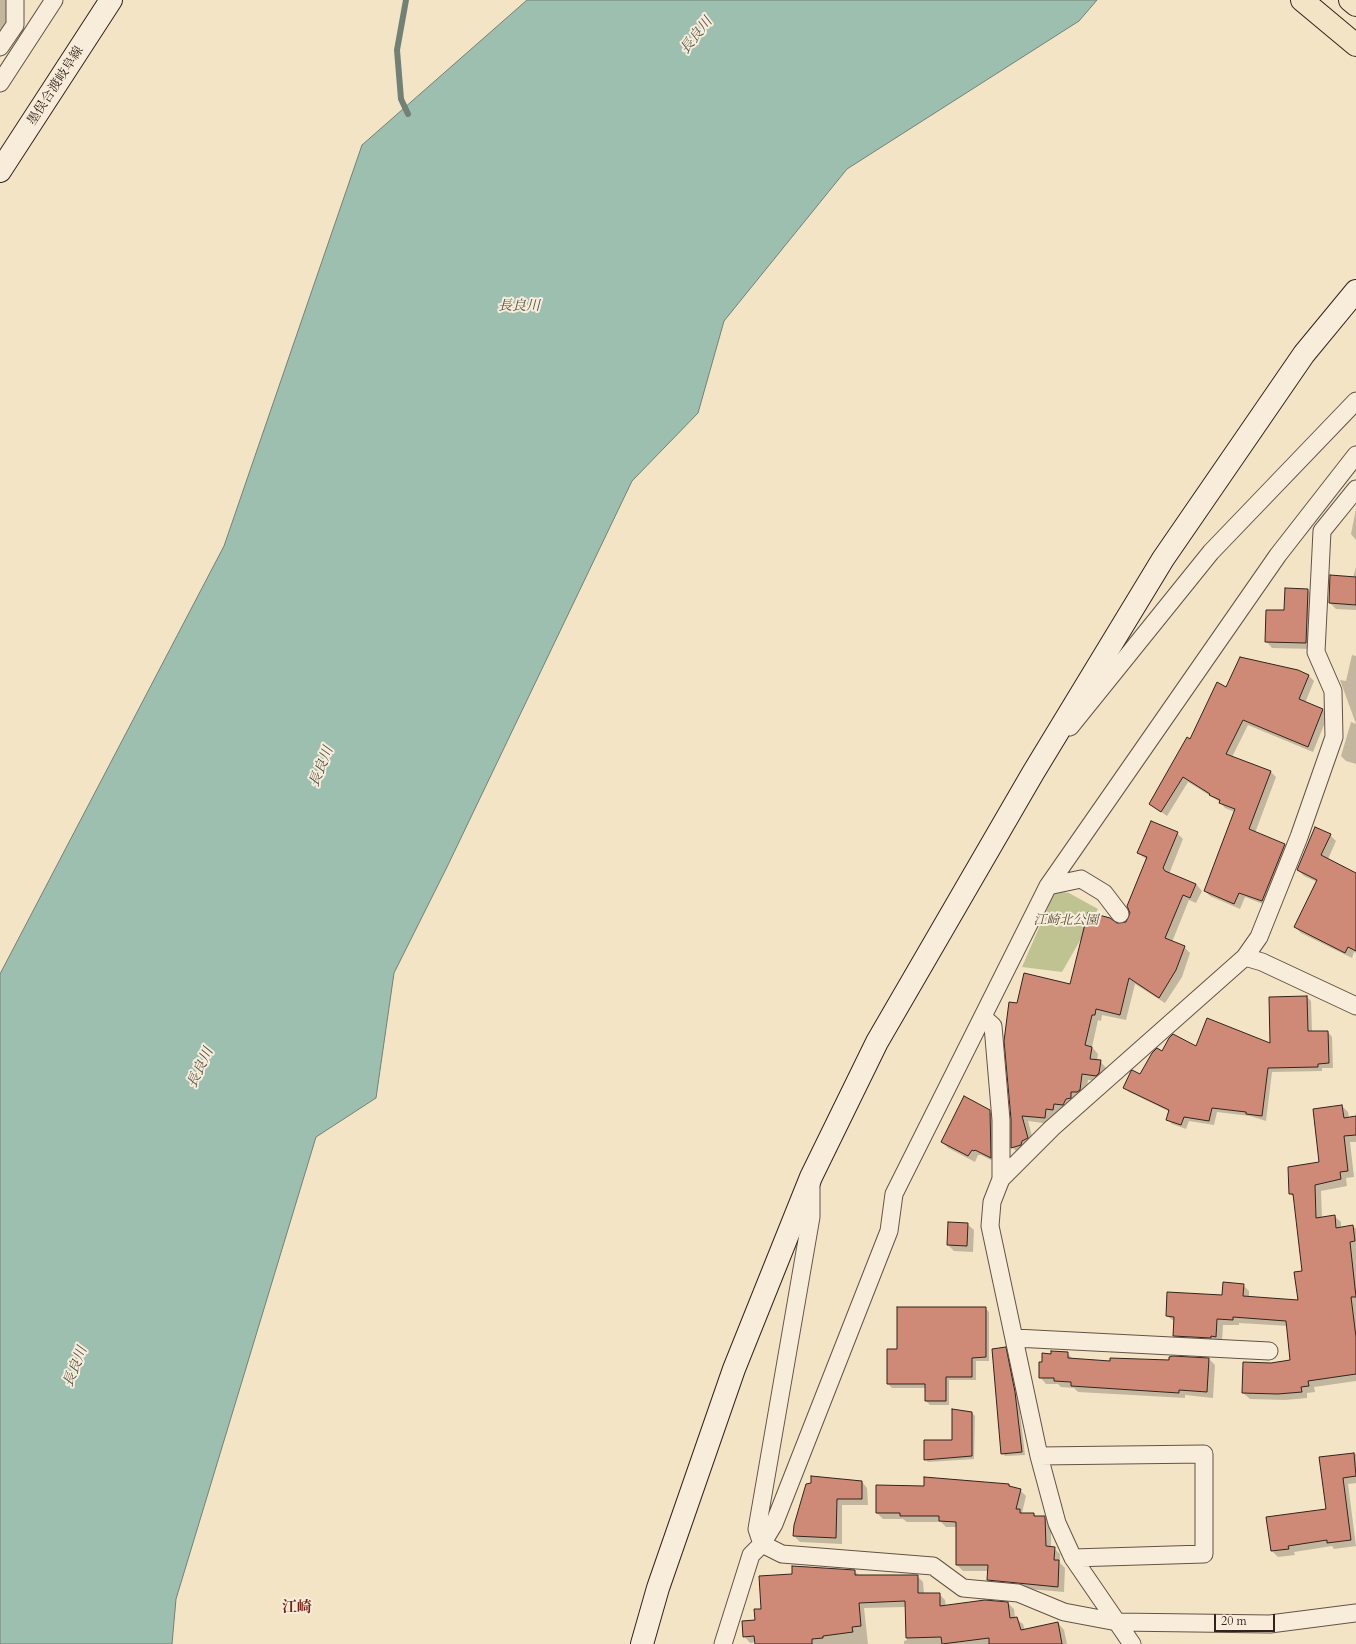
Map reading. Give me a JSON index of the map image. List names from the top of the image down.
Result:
{
  "streets": {
    "street": ["墨俣合渡岐阜線"]
  },
  "districts": ["江崎"],
  "water": ["長良川"],
  "parks": ["江崎北公園"],
  "scale_bar": "20 m"
}
